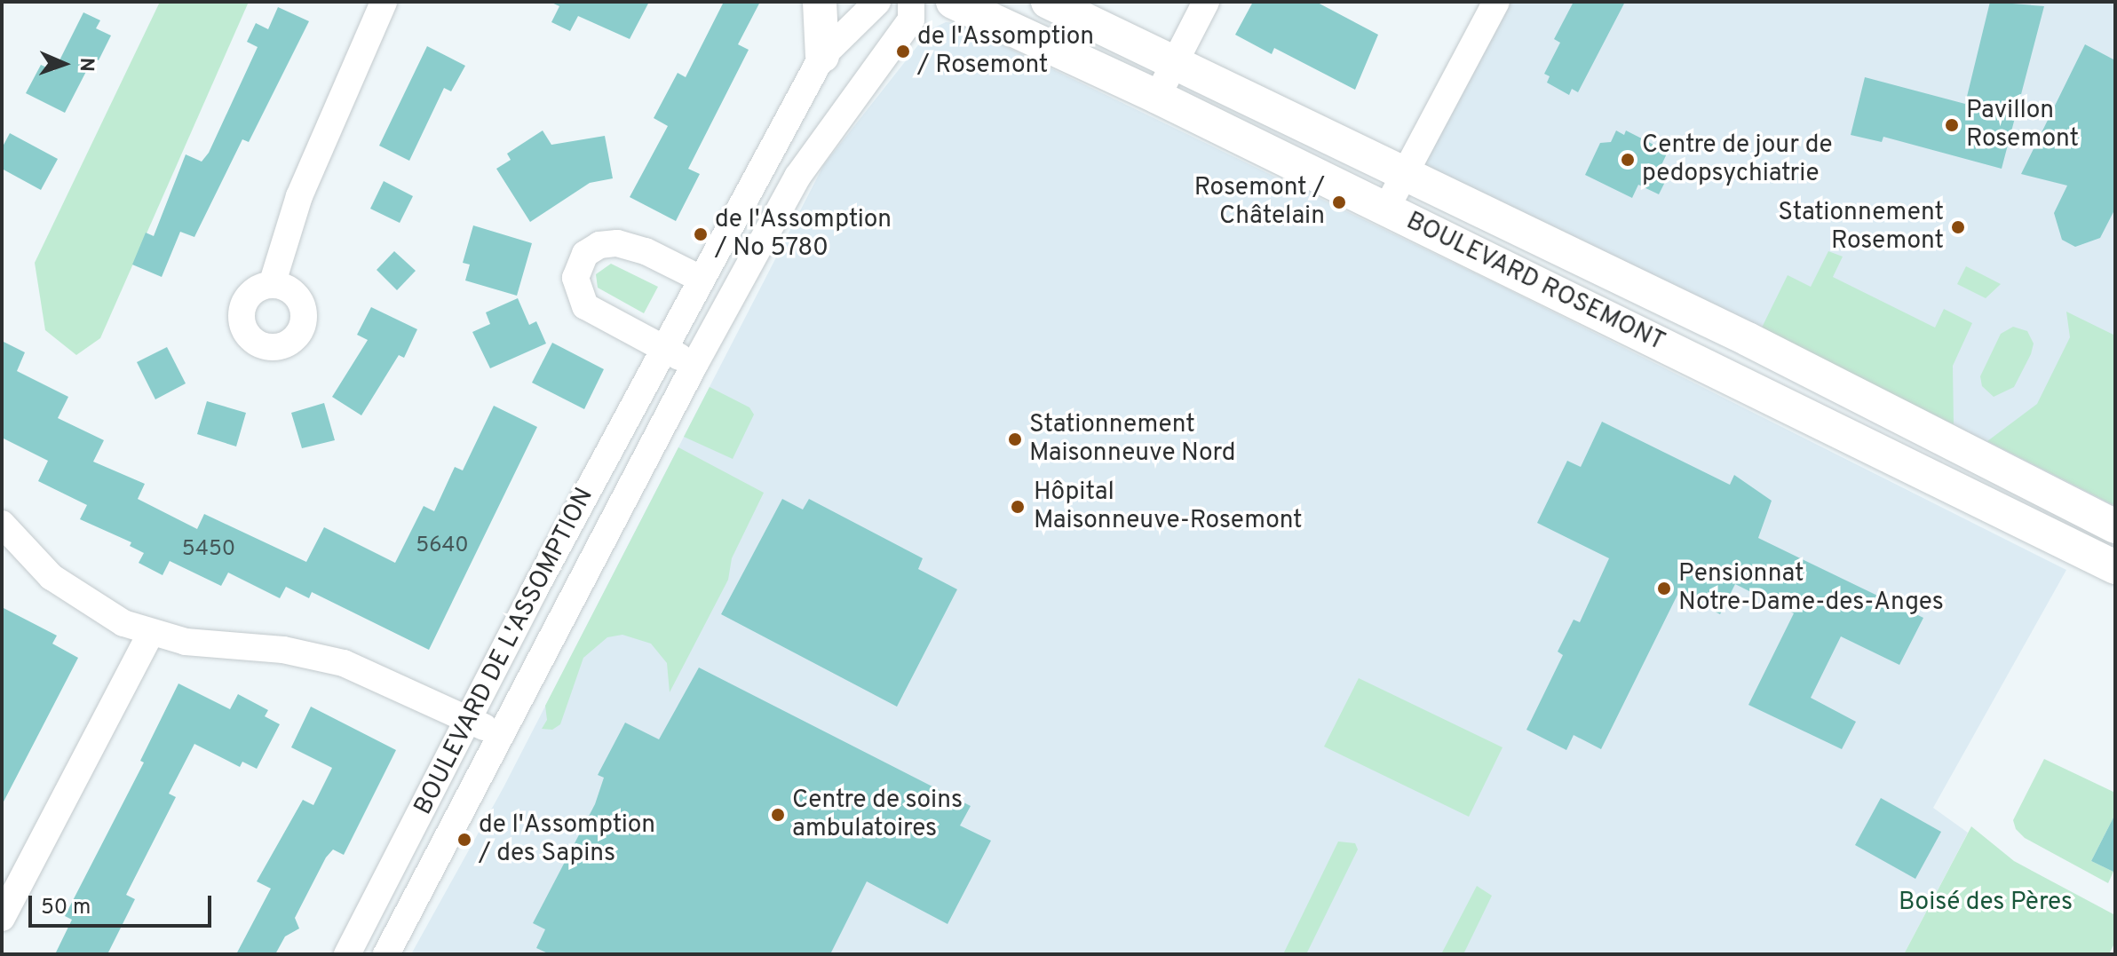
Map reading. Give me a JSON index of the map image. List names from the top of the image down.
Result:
{
  "streets": {
    "main road": ["BOULEVARD ROSEMONT"],
    "street": ["BOULEVARD DE L'ASSOMPTION"]
  },
  "parks": ["Boisé des Pères"],
  "places": [
    "de l'Assomption / Rosemont",
    "Pavillon Rosemont",
    "Centre de jour de pedopsychiatrie",
    "Rosemont / Châtelain",
    "Stationnement Rosemont",
    "de l'Assomption / No 5780",
    "Stationnement Maisonneuve Nord",
    "Hôpital Maisonneuve-Rosemont",
    "Pensionnat Notre-Dame-des-Anges",
    "Centre de soins ambulatoires",
    "de l'Assomption / des Sapins"
  ],
  "house_numbers": ["5640", "5450"],
  "scale_bar": "50 m",
  "north": "right"
}
